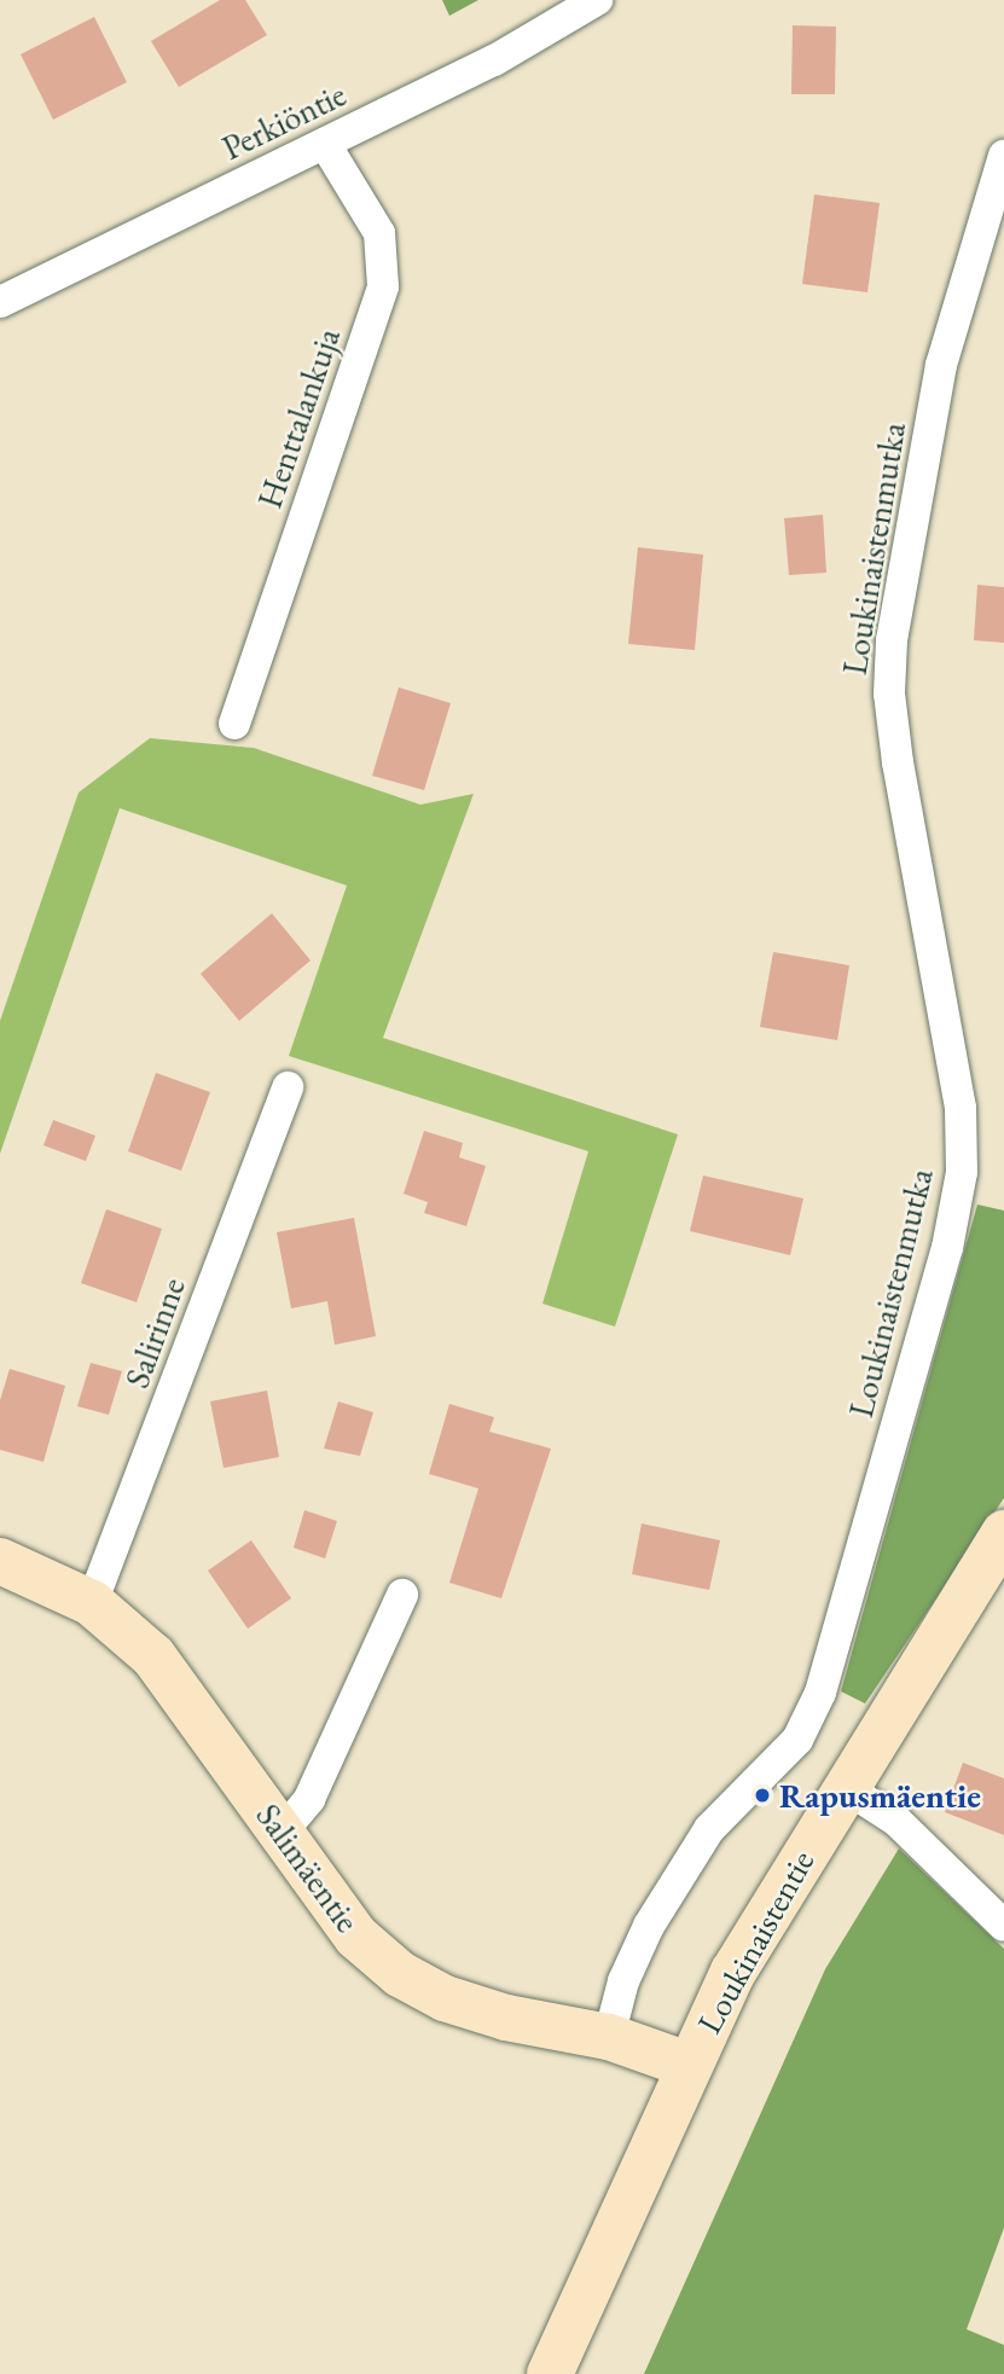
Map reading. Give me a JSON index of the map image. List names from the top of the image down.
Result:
{
  "streets": {
    "street": [
      "Perkiöntie",
      "Henttalankuja",
      "Loukinaistenmutka",
      "Salirinne",
      "Salimäentie",
      "Loukinaistentie"
    ]
  },
  "crossings": [
    ["Perkiöntie", "Henttalankuja"],
    ["Loukinaistenmutka", "Salimäentie"],
    ["Salirinne", "Salimäentie"],
    ["Salimäentie", "Loukinaistentie"]
  ],
  "places": ["Rapusmäentie"]
}
